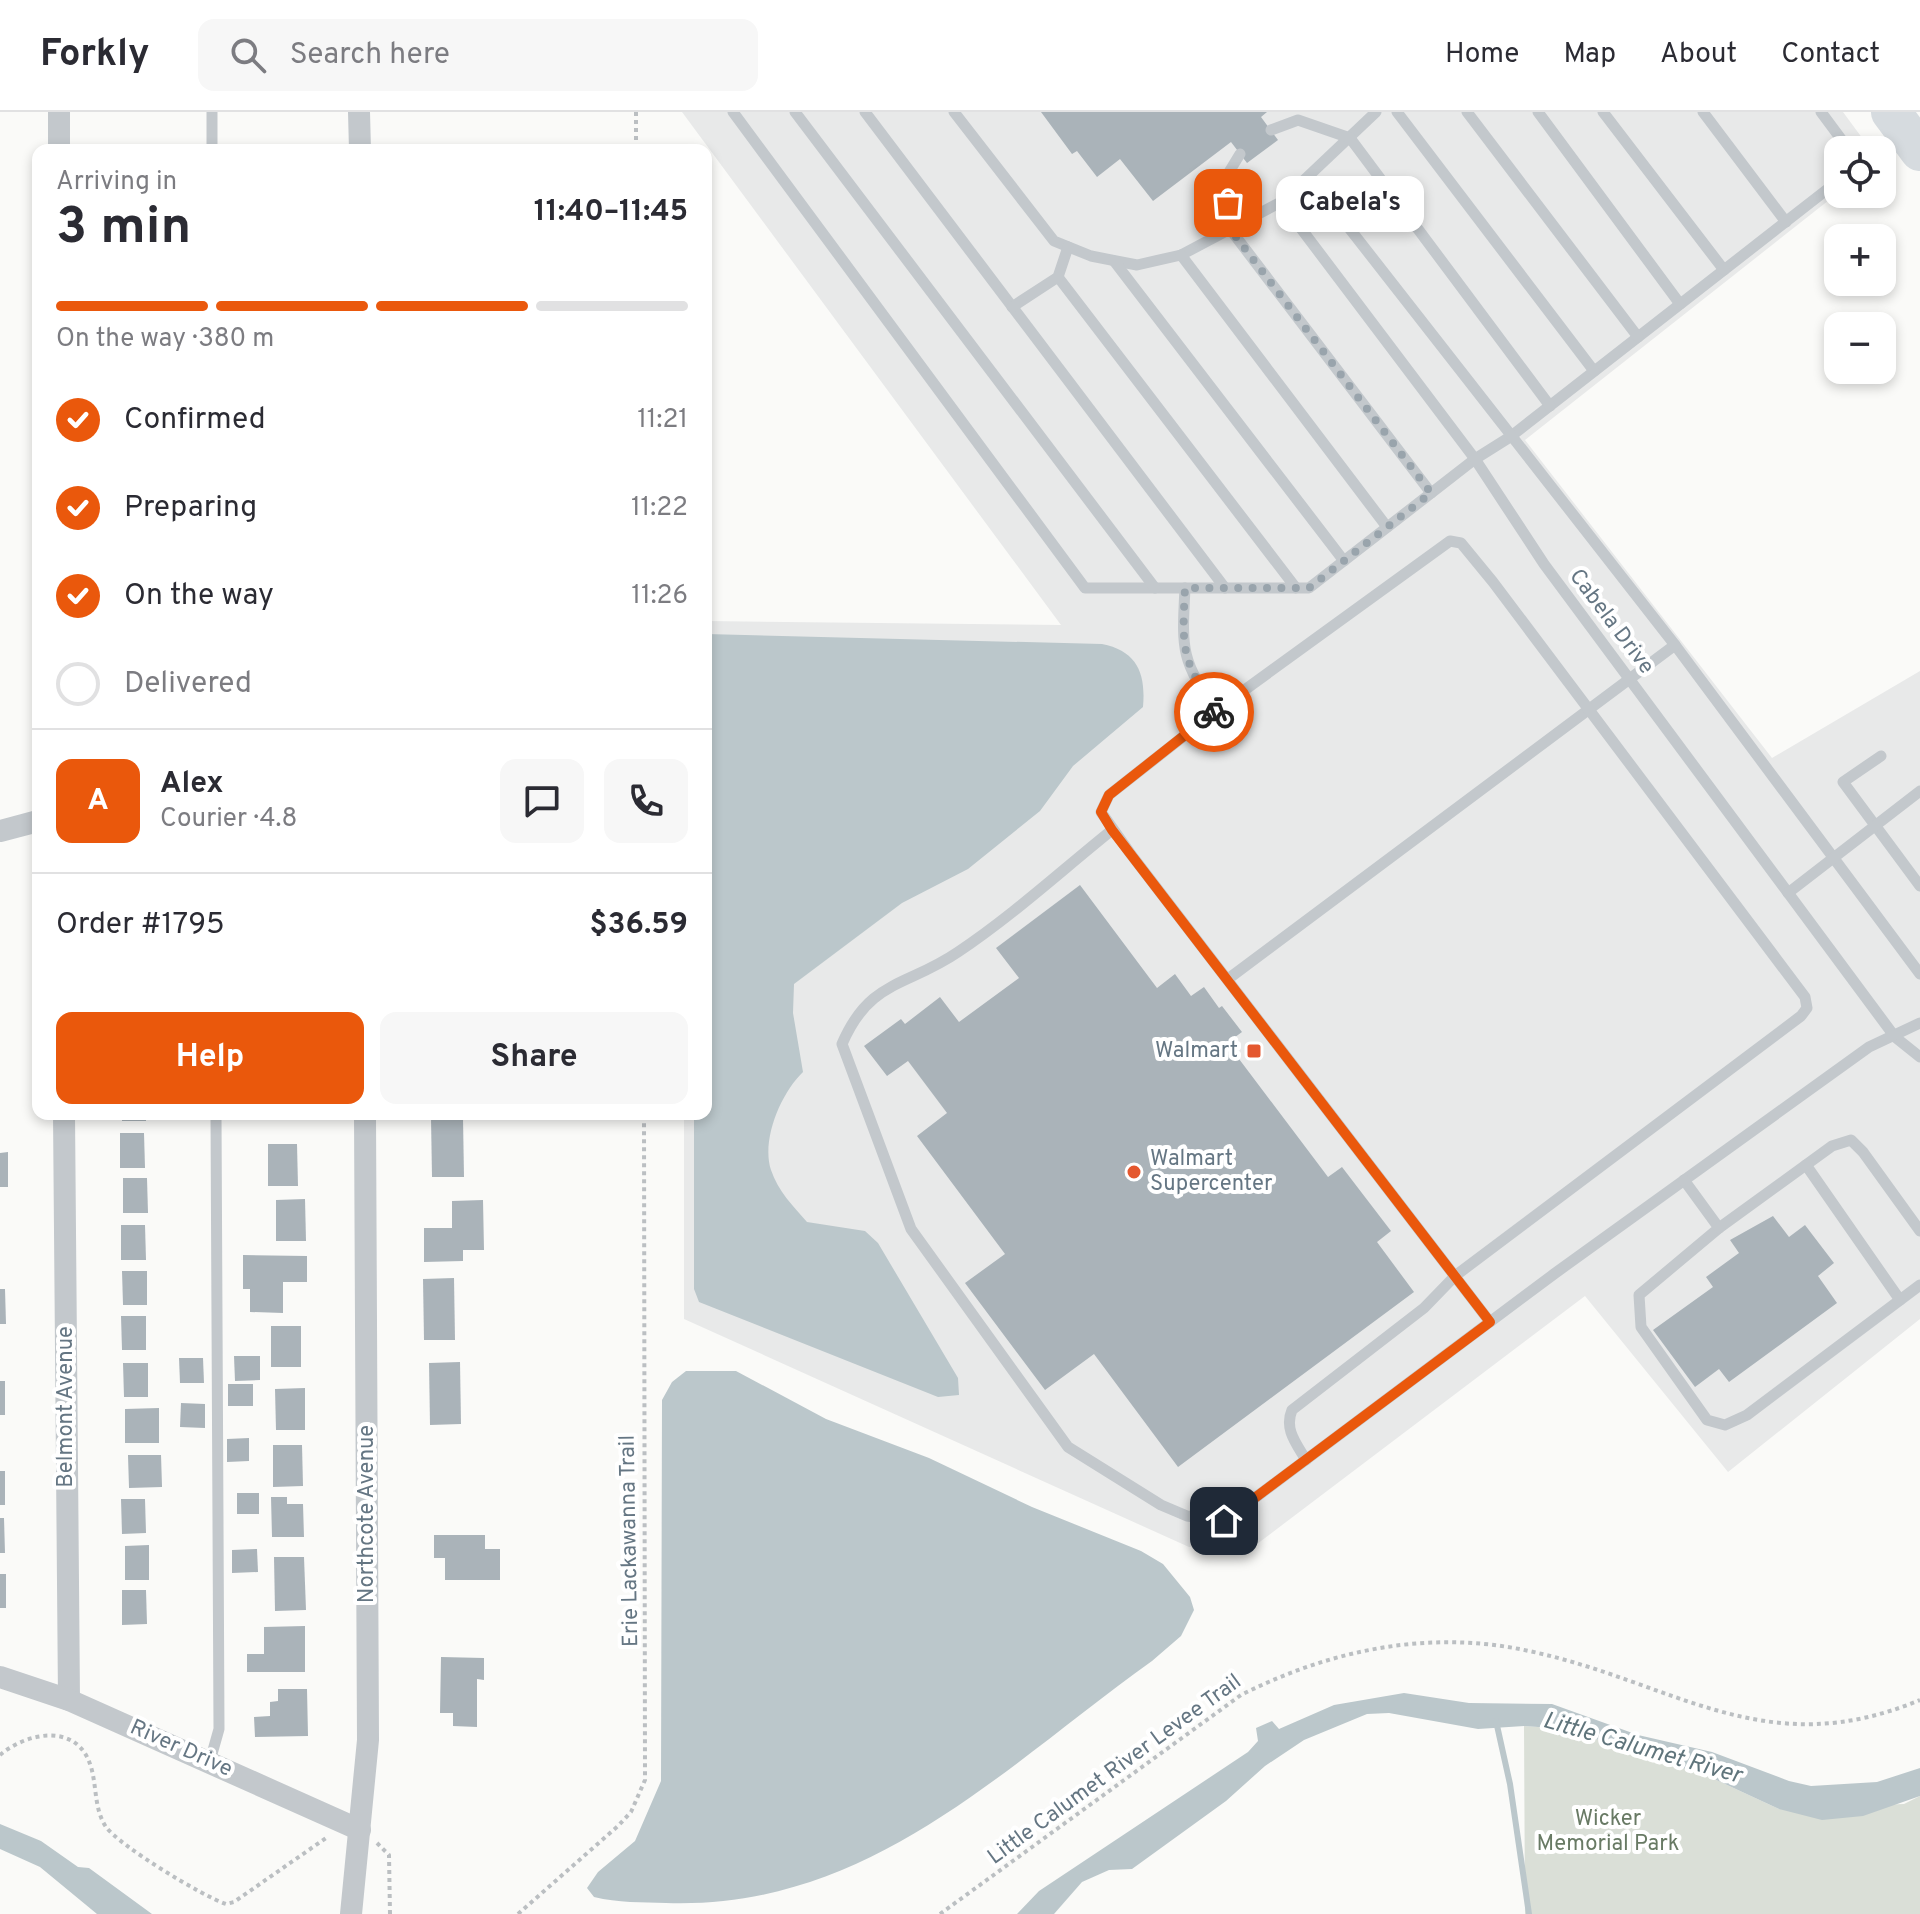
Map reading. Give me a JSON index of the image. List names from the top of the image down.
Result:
{
  "streets": {
    "street": ["Belmont Avenue", "Northcote Avenue", "River Drive"],
    "lane": ["Cabela Drive"],
    "path": ["Erie Lackawanna Trail", "Little Calumet River Levee Trail"]
  },
  "crossings": [
    ["Belmont Avenue", "River Drive"],
    ["Northcote Avenue", "River Drive"]
  ],
  "water": ["Little Calumet River"],
  "parks": ["Wicker Memorial Park"],
  "places": {
    "other": ["Cabela's", "Walmart Supercenter"],
    "transit": ["Walmart"]
  },
  "page": {
    "header": "Forkly",
    "search": "Search here",
    "nav": [
      "Home",
      "Map",
      "About",
      "Contact"
    ],
    "map_buttons": ["+", "−"],
    "heading": ["3 min", "Arriving in", "11:40–11:45"],
    "panel": [
      "Alex",
      "Courier · 4.8",
      "Order #1795",
      "$36.59"
    ],
    "bubble": "Cabela's",
    "bar": "On the way · 380 m",
    "list": [
      ["Confirmed", "11:21"],
      ["Preparing", "11:22"],
      ["On the way", "11:26"],
      "Delivered"
    ],
    "round": "A",
    "buttons": ["Help", "Share"]
  }
}
